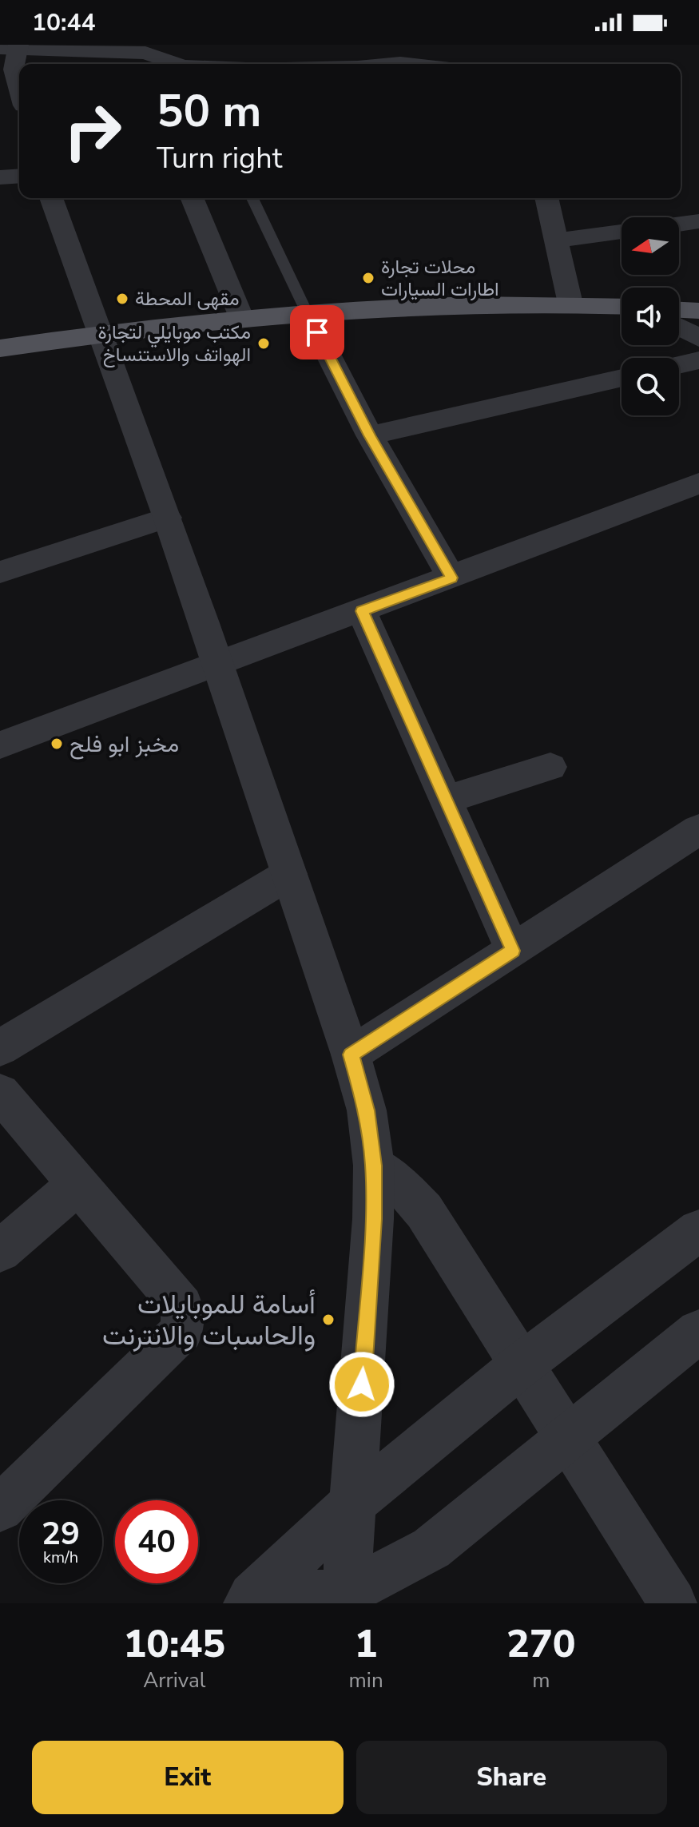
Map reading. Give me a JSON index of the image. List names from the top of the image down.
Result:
{
  "places": [
    "محلات تجارة اطارات السيارات",
    "مقهى المحطة",
    "مكتب موبايلي لتجارة الهواتف والاستنساخ",
    "مخبز ابو فلح",
    "أسامة للموبايلات والحاسبات والانترنت"
  ],
  "north": "left",
  "page": {
    "status": "10:44",
    "turn": ["50 m", "Turn right"],
    "speed": "29 km/h",
    "limit": "40",
    "eta": [
      "10:45",
      "Arrival",
      "1",
      "min",
      "270",
      "m"
    ],
    "buttons": ["Exit", "Share"]
  }
}
